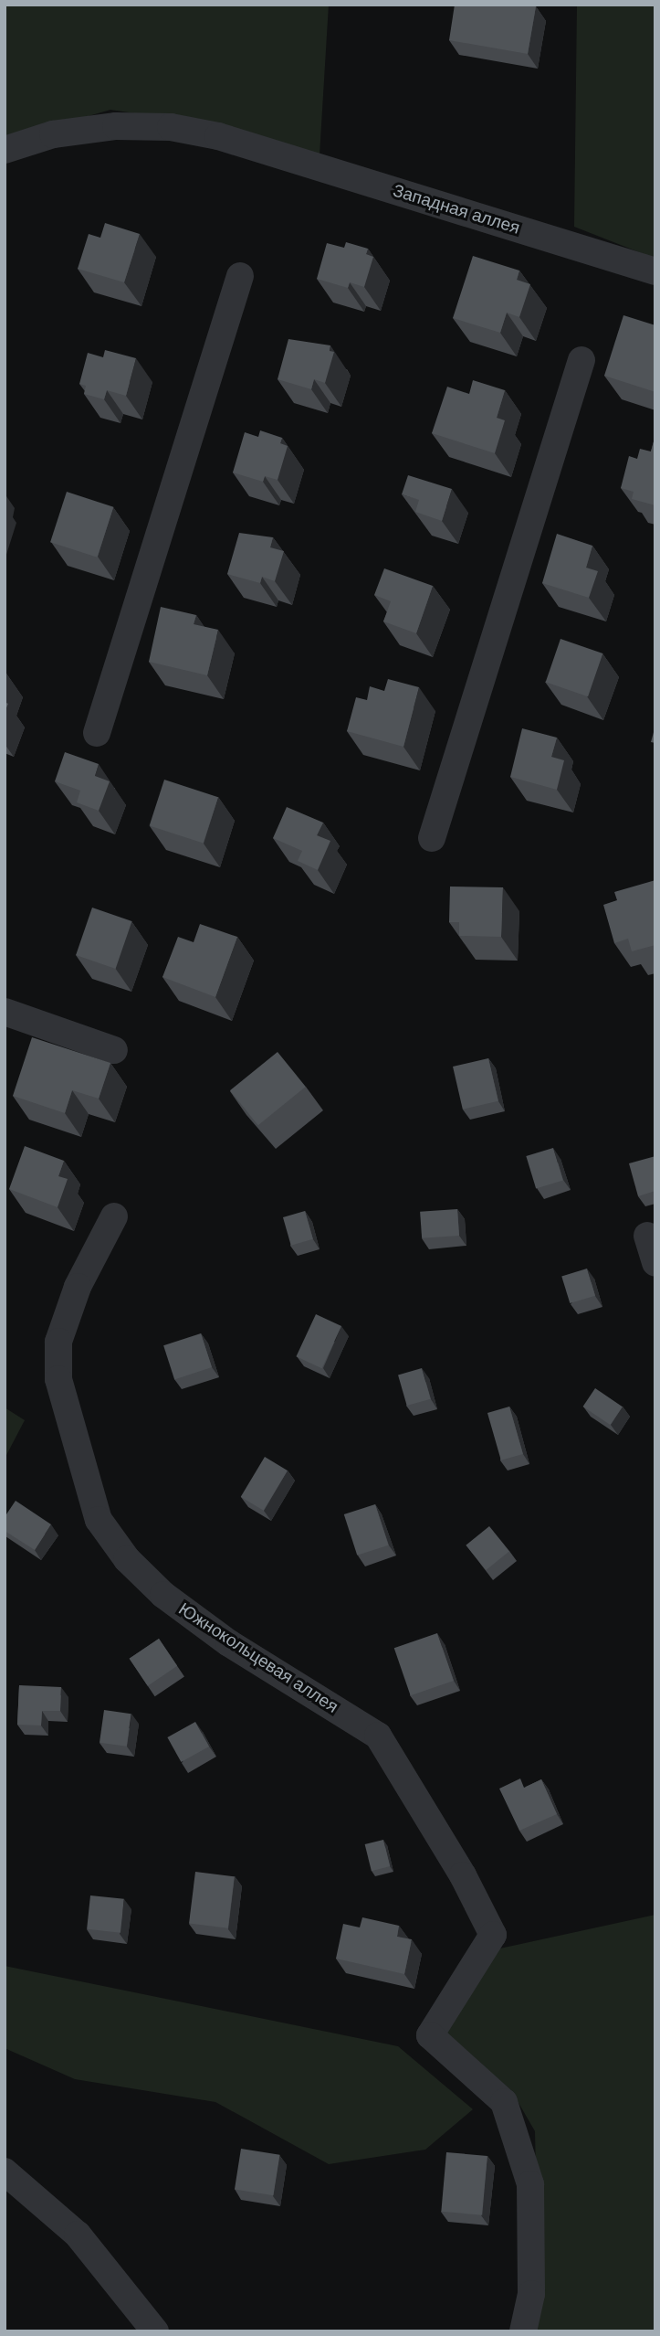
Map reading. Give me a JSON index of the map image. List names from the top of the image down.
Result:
{
  "streets": {
    "street": ["Западная аллея", "Южнокольцевая аллея"]
  }
}
